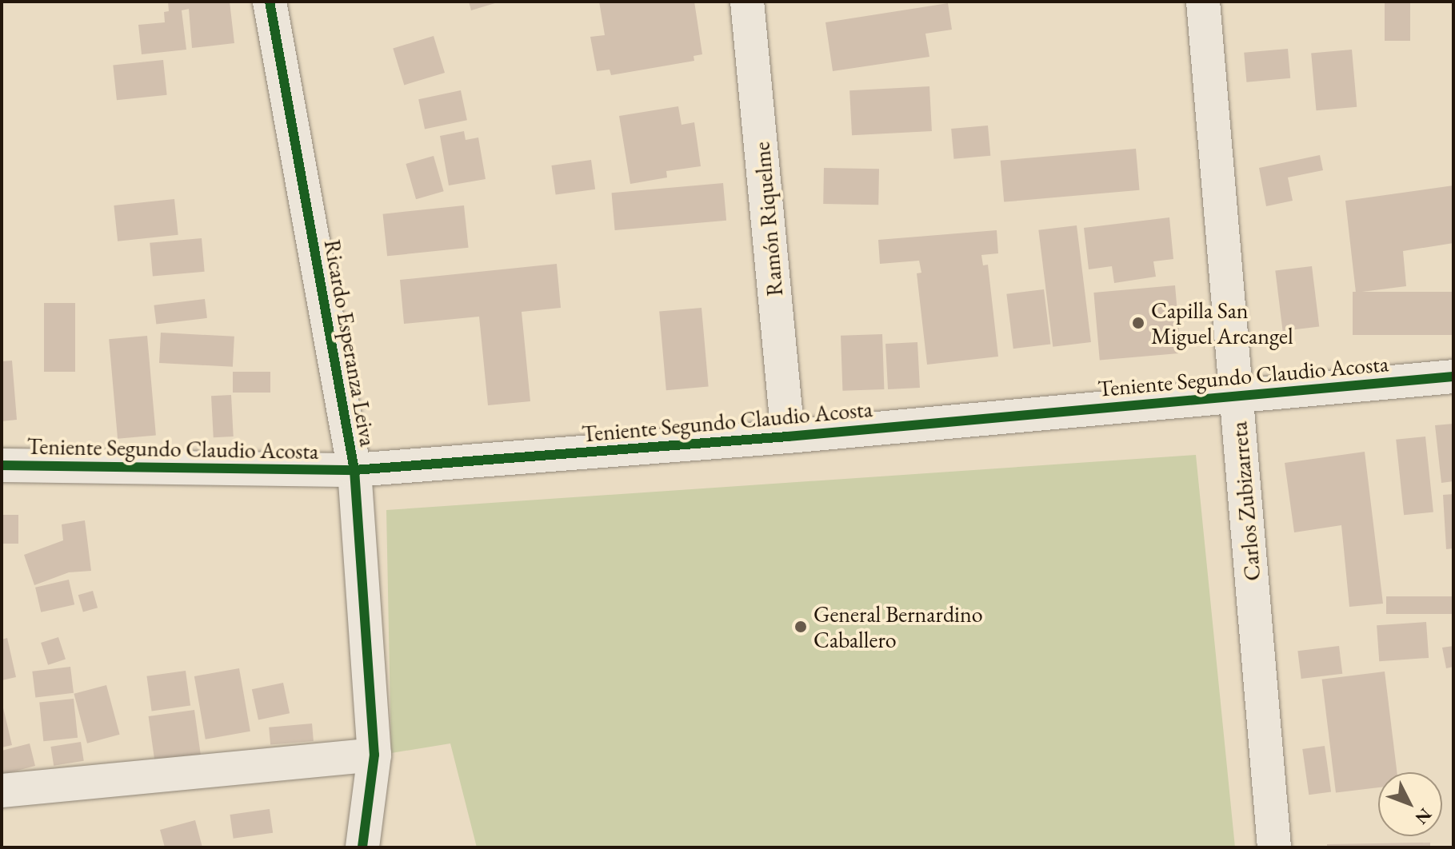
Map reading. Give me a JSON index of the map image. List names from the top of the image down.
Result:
{
  "streets": {
    "street": [
      "Ramón Riquelme",
      "Ricardo Esperanza Leiva",
      "Teniente Segundo Claudio Acosta",
      "Carlos Zubizarreta"
    ]
  },
  "crossings": [
    ["Ramón Riquelme", "Teniente Segundo Claudio Acosta"],
    ["Ricardo Esperanza Leiva", "Teniente Segundo Claudio Acosta"],
    ["Teniente Segundo Claudio Acosta", "Carlos Zubizarreta"]
  ],
  "places": ["Capilla San Miguel Arcangel", "General Bernardino Caballero"],
  "north": "bottom right"
}
